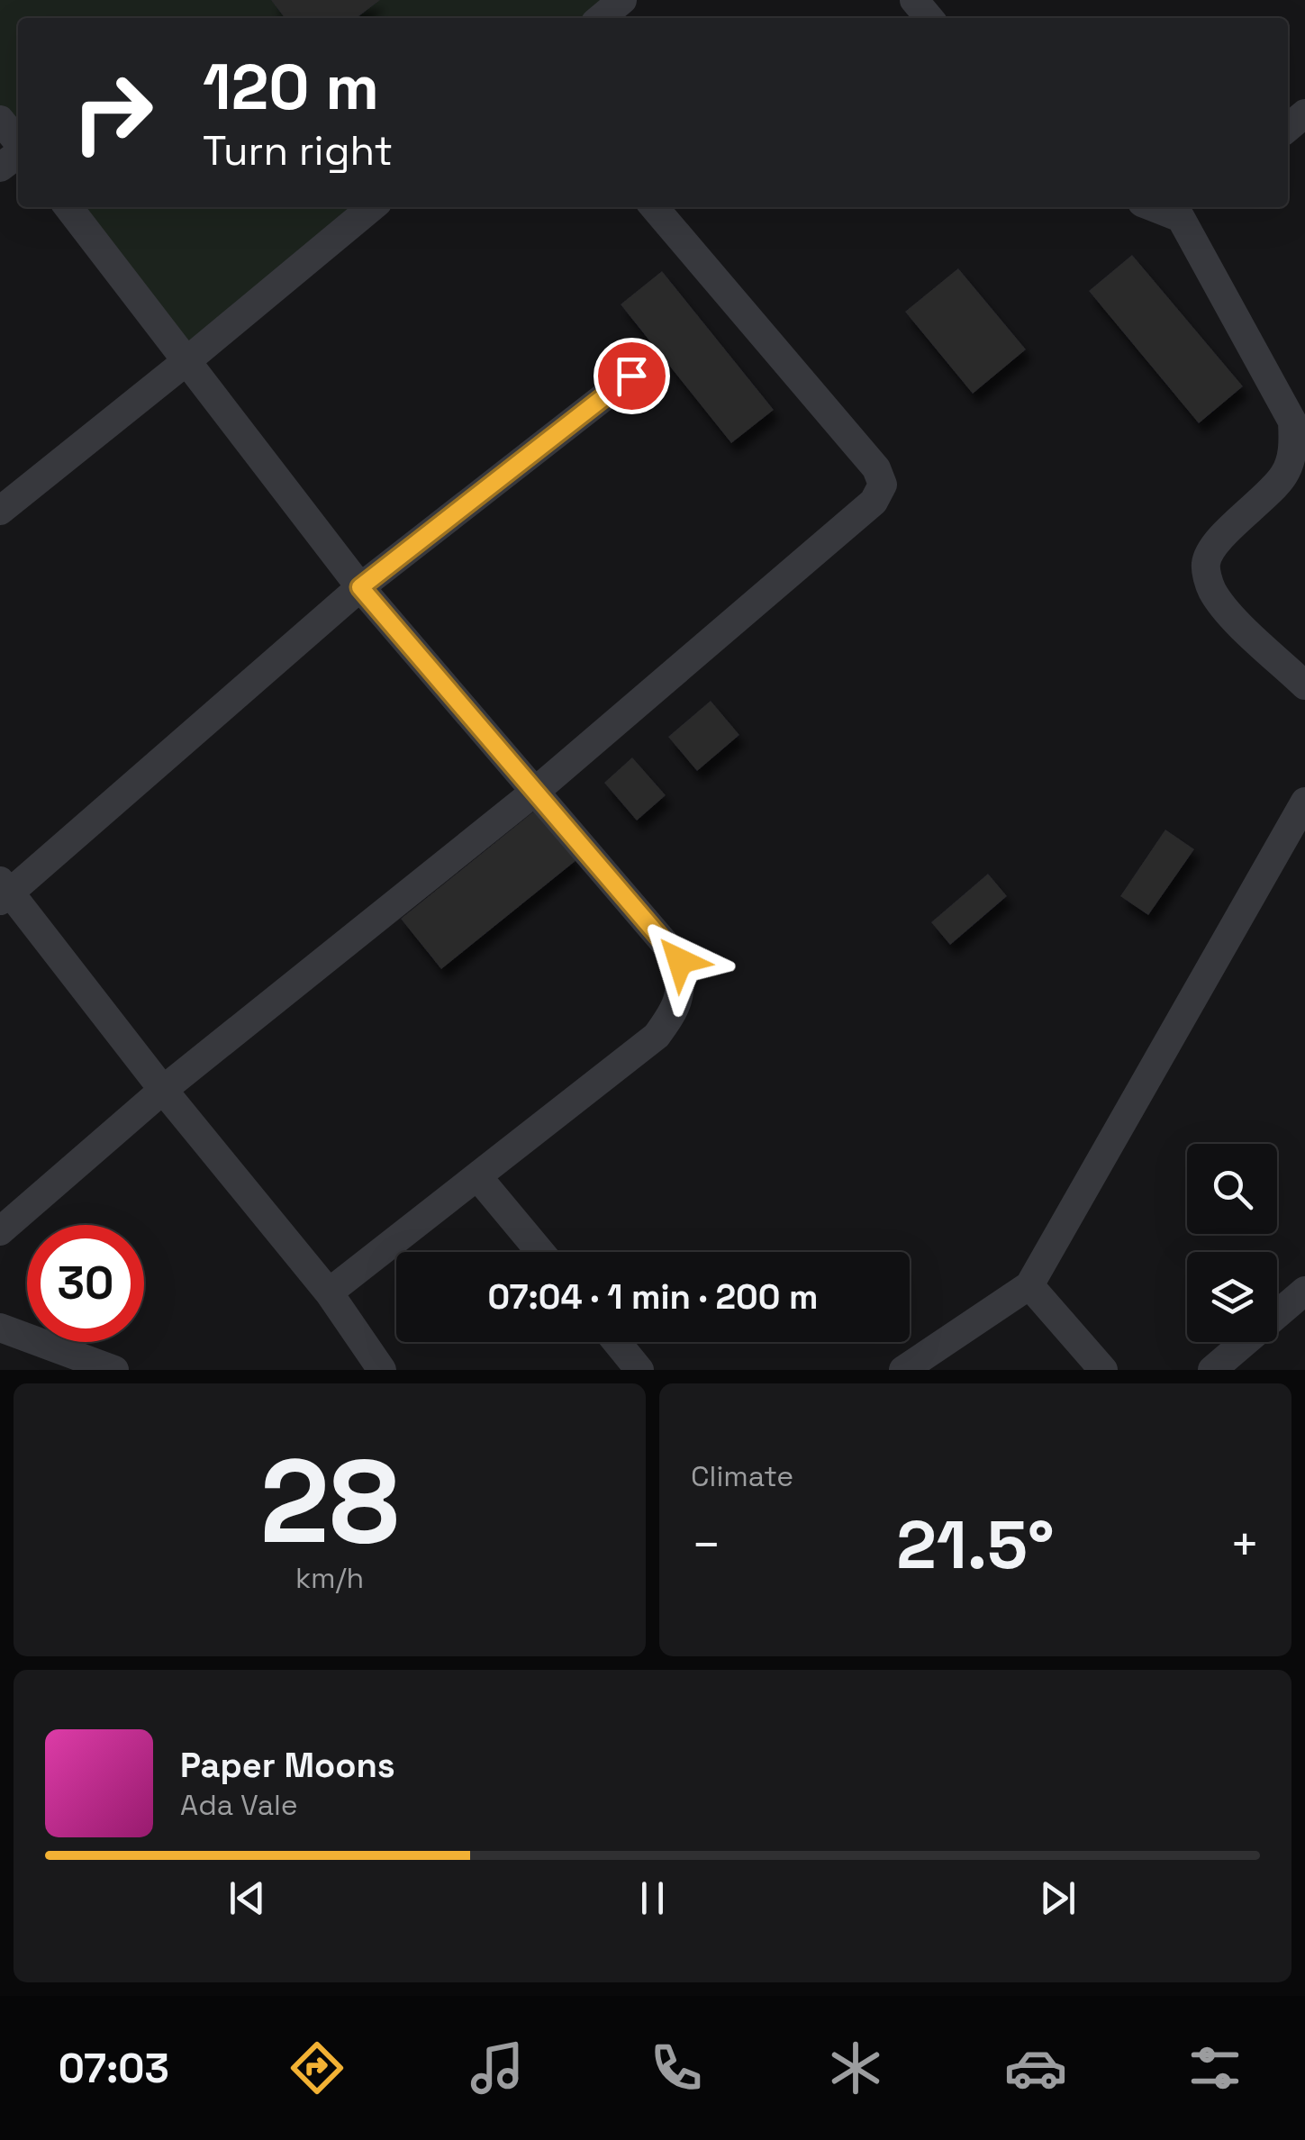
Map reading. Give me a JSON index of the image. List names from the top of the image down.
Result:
{
  "page": {
    "turn": ["120 m", "Turn right"],
    "limit": "30",
    "trip": "07:04 · 1 min · 200 m",
    "tile": [
      ["28", "km/h"],
      "Climate"
    ],
    "heat": ["−", "21.5°", "+"],
    "song": ["Paper Moons", "Ada Vale"],
    "tabs": "07:03"
  }
}
